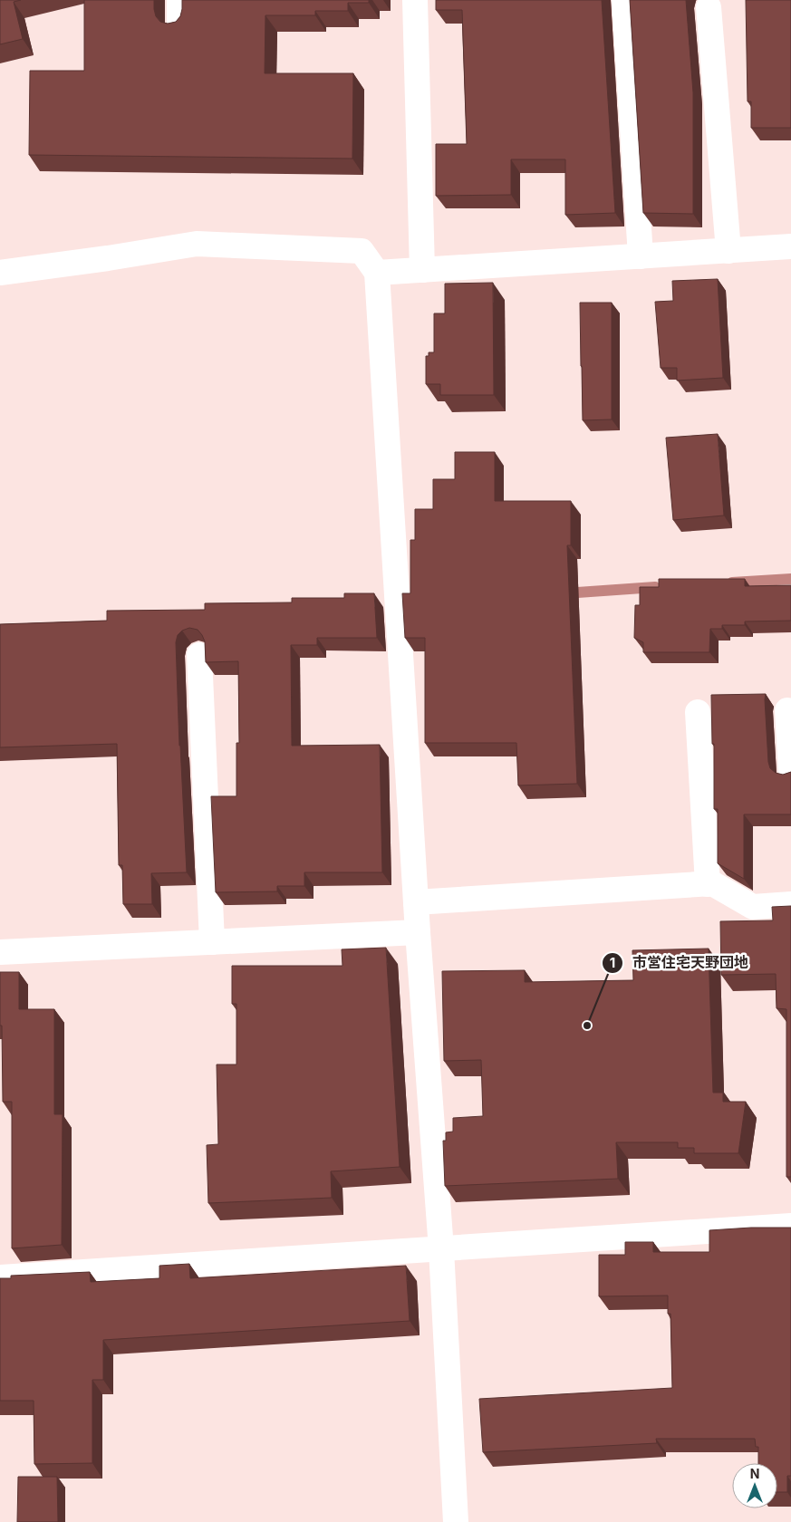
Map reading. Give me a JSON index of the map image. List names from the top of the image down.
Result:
{
  "places": ["市営住宅天野団地"],
  "north": "top"
}
